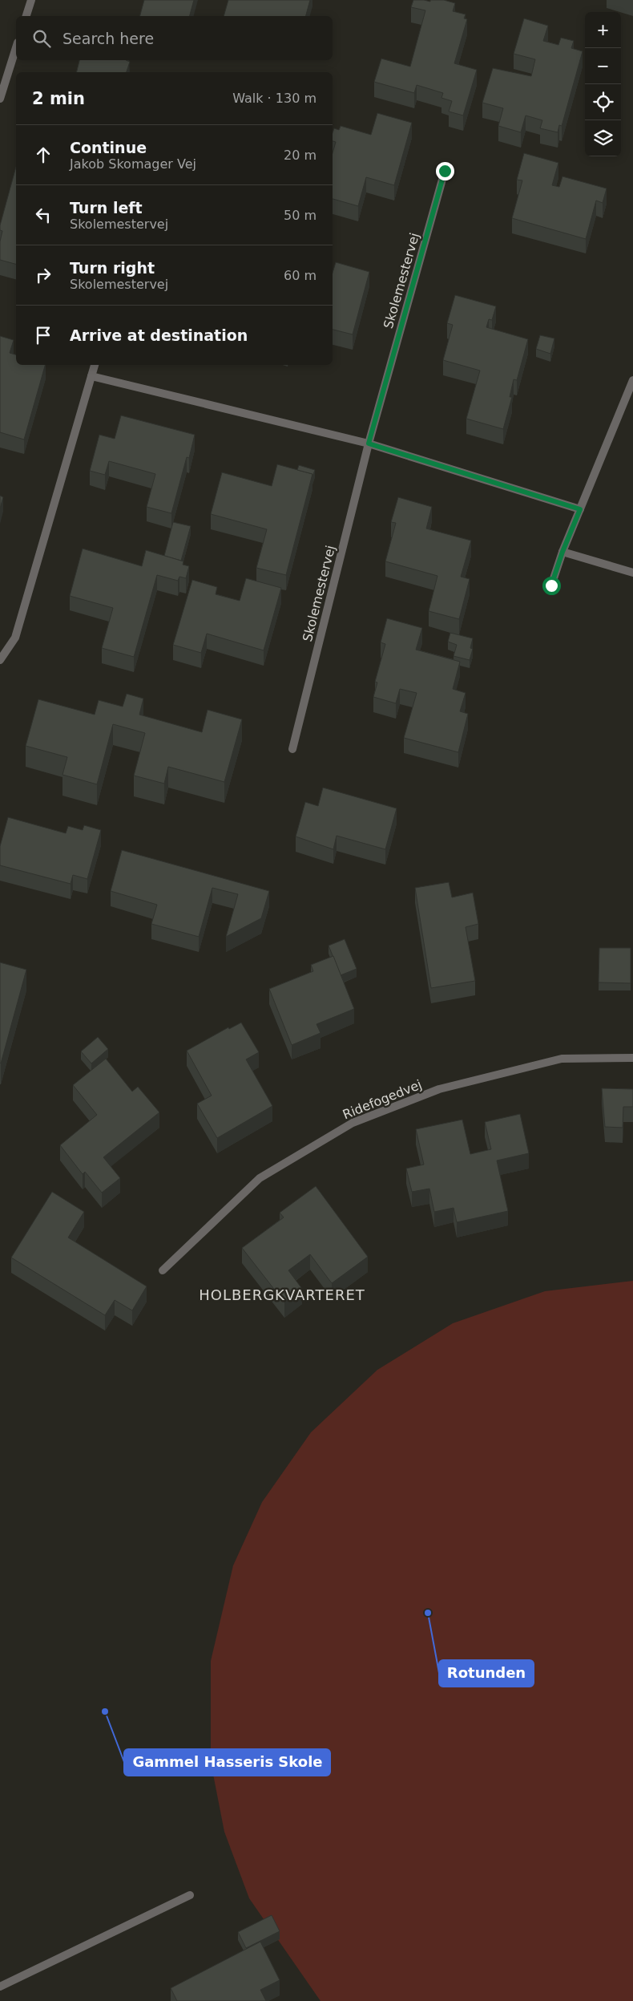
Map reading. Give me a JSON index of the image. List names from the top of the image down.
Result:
{
  "streets": {
    "street": ["Skolemestervej", "Ridefogedvej"]
  },
  "districts": ["HOLBERGKVARTERET"],
  "places": ["Rotunden", "Gammel Hasseris Skole"],
  "page": {
    "map_buttons": ["+", "−"],
    "search": "Search here",
    "heading": ["2 min", "Walk · 130 m"],
    "list": [
      ["Continue", "Jakob Skomager Vej", "20 m"],
      ["Turn left", "Skolemestervej", "50 m"],
      ["Turn right", "Skolemestervej", "60 m"],
      "Arrive at destination"
    ]
  }
}
